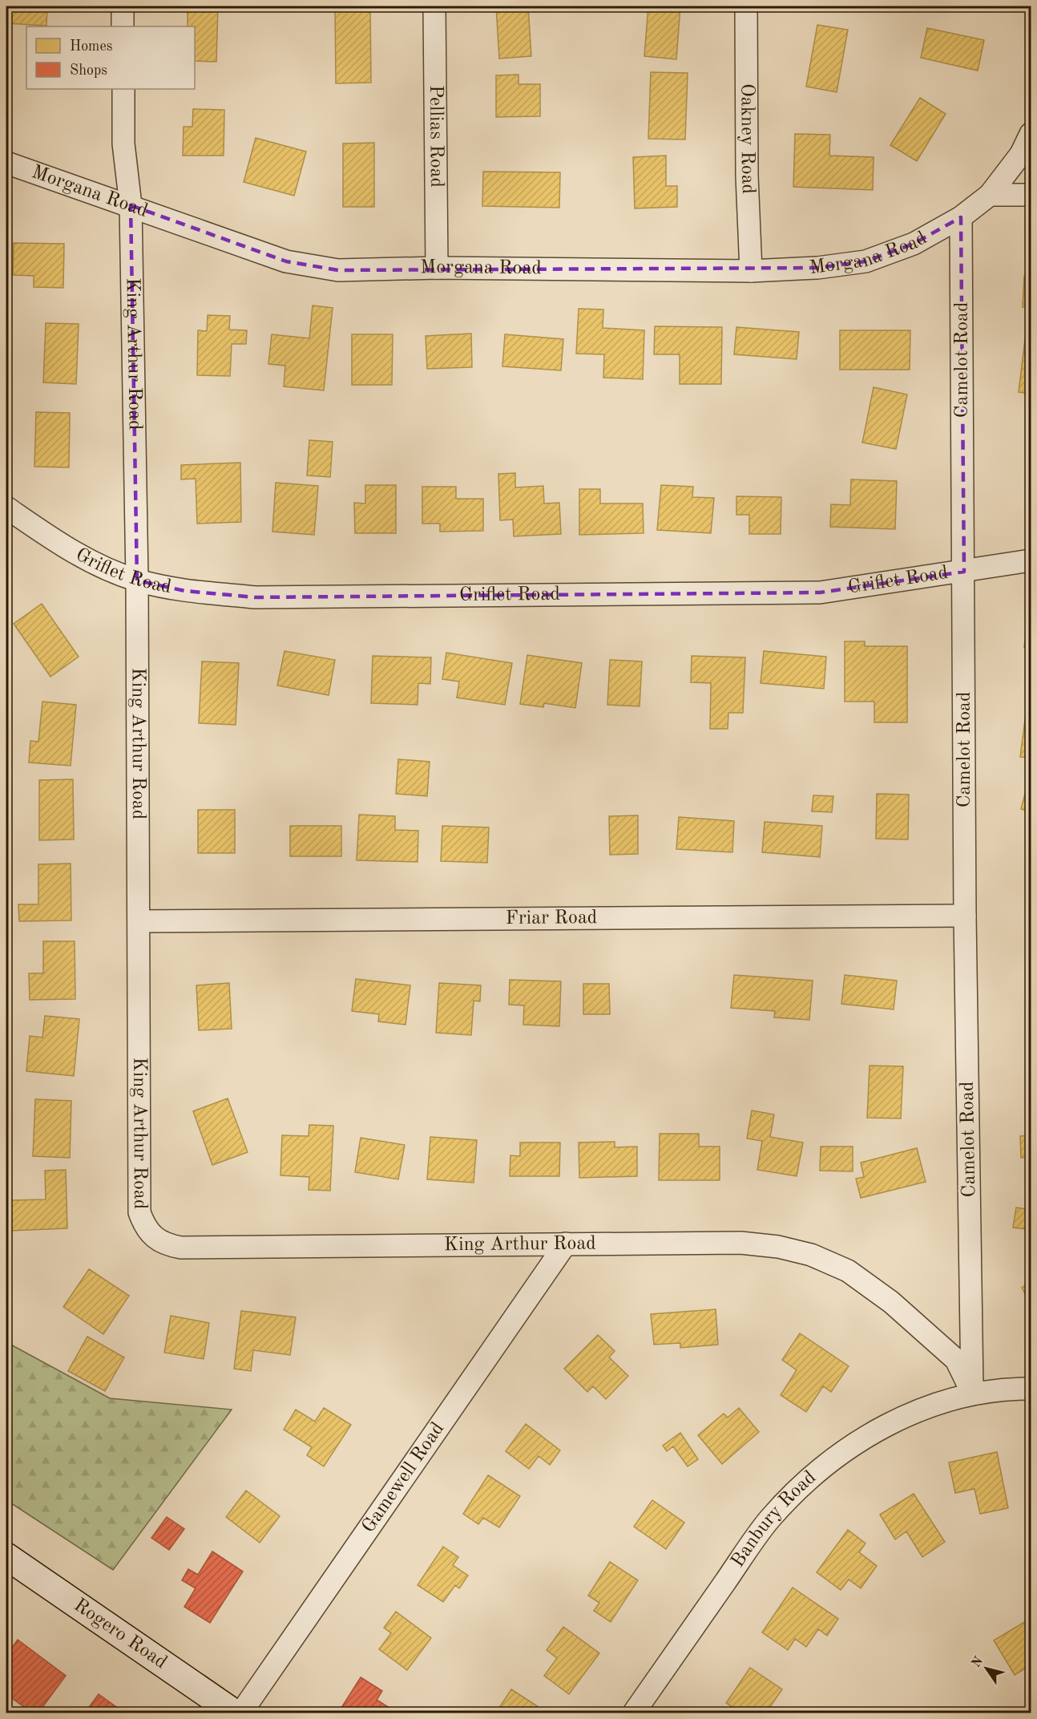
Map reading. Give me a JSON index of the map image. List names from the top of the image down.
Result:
{
  "streets": {
    "main road": ["Rogero Road"],
    "street": [
      "Pellias Road",
      "Oakney Road",
      "Morgana Road",
      "King Arthur Road",
      "Camelot Road",
      "Griflet Road",
      "Friar Road",
      "Gamewell Road",
      "Banbury Road"
    ]
  },
  "crossings": [
    ["Pellias Road", "Morgana Road"],
    ["Oakney Road", "Morgana Road"],
    ["Morgana Road", "King Arthur Road"],
    ["Morgana Road", "Camelot Road"],
    ["King Arthur Road", "Camelot Road"],
    ["King Arthur Road", "Griflet Road"],
    ["King Arthur Road", "Friar Road"],
    ["King Arthur Road", "Gamewell Road"],
    ["King Arthur Road", "Banbury Road"],
    ["Camelot Road", "Griflet Road"],
    ["Camelot Road", "Friar Road"],
    ["Camelot Road", "Banbury Road"]
  ],
  "legend": ["Homes", "Shops"],
  "north": "top left"
}
